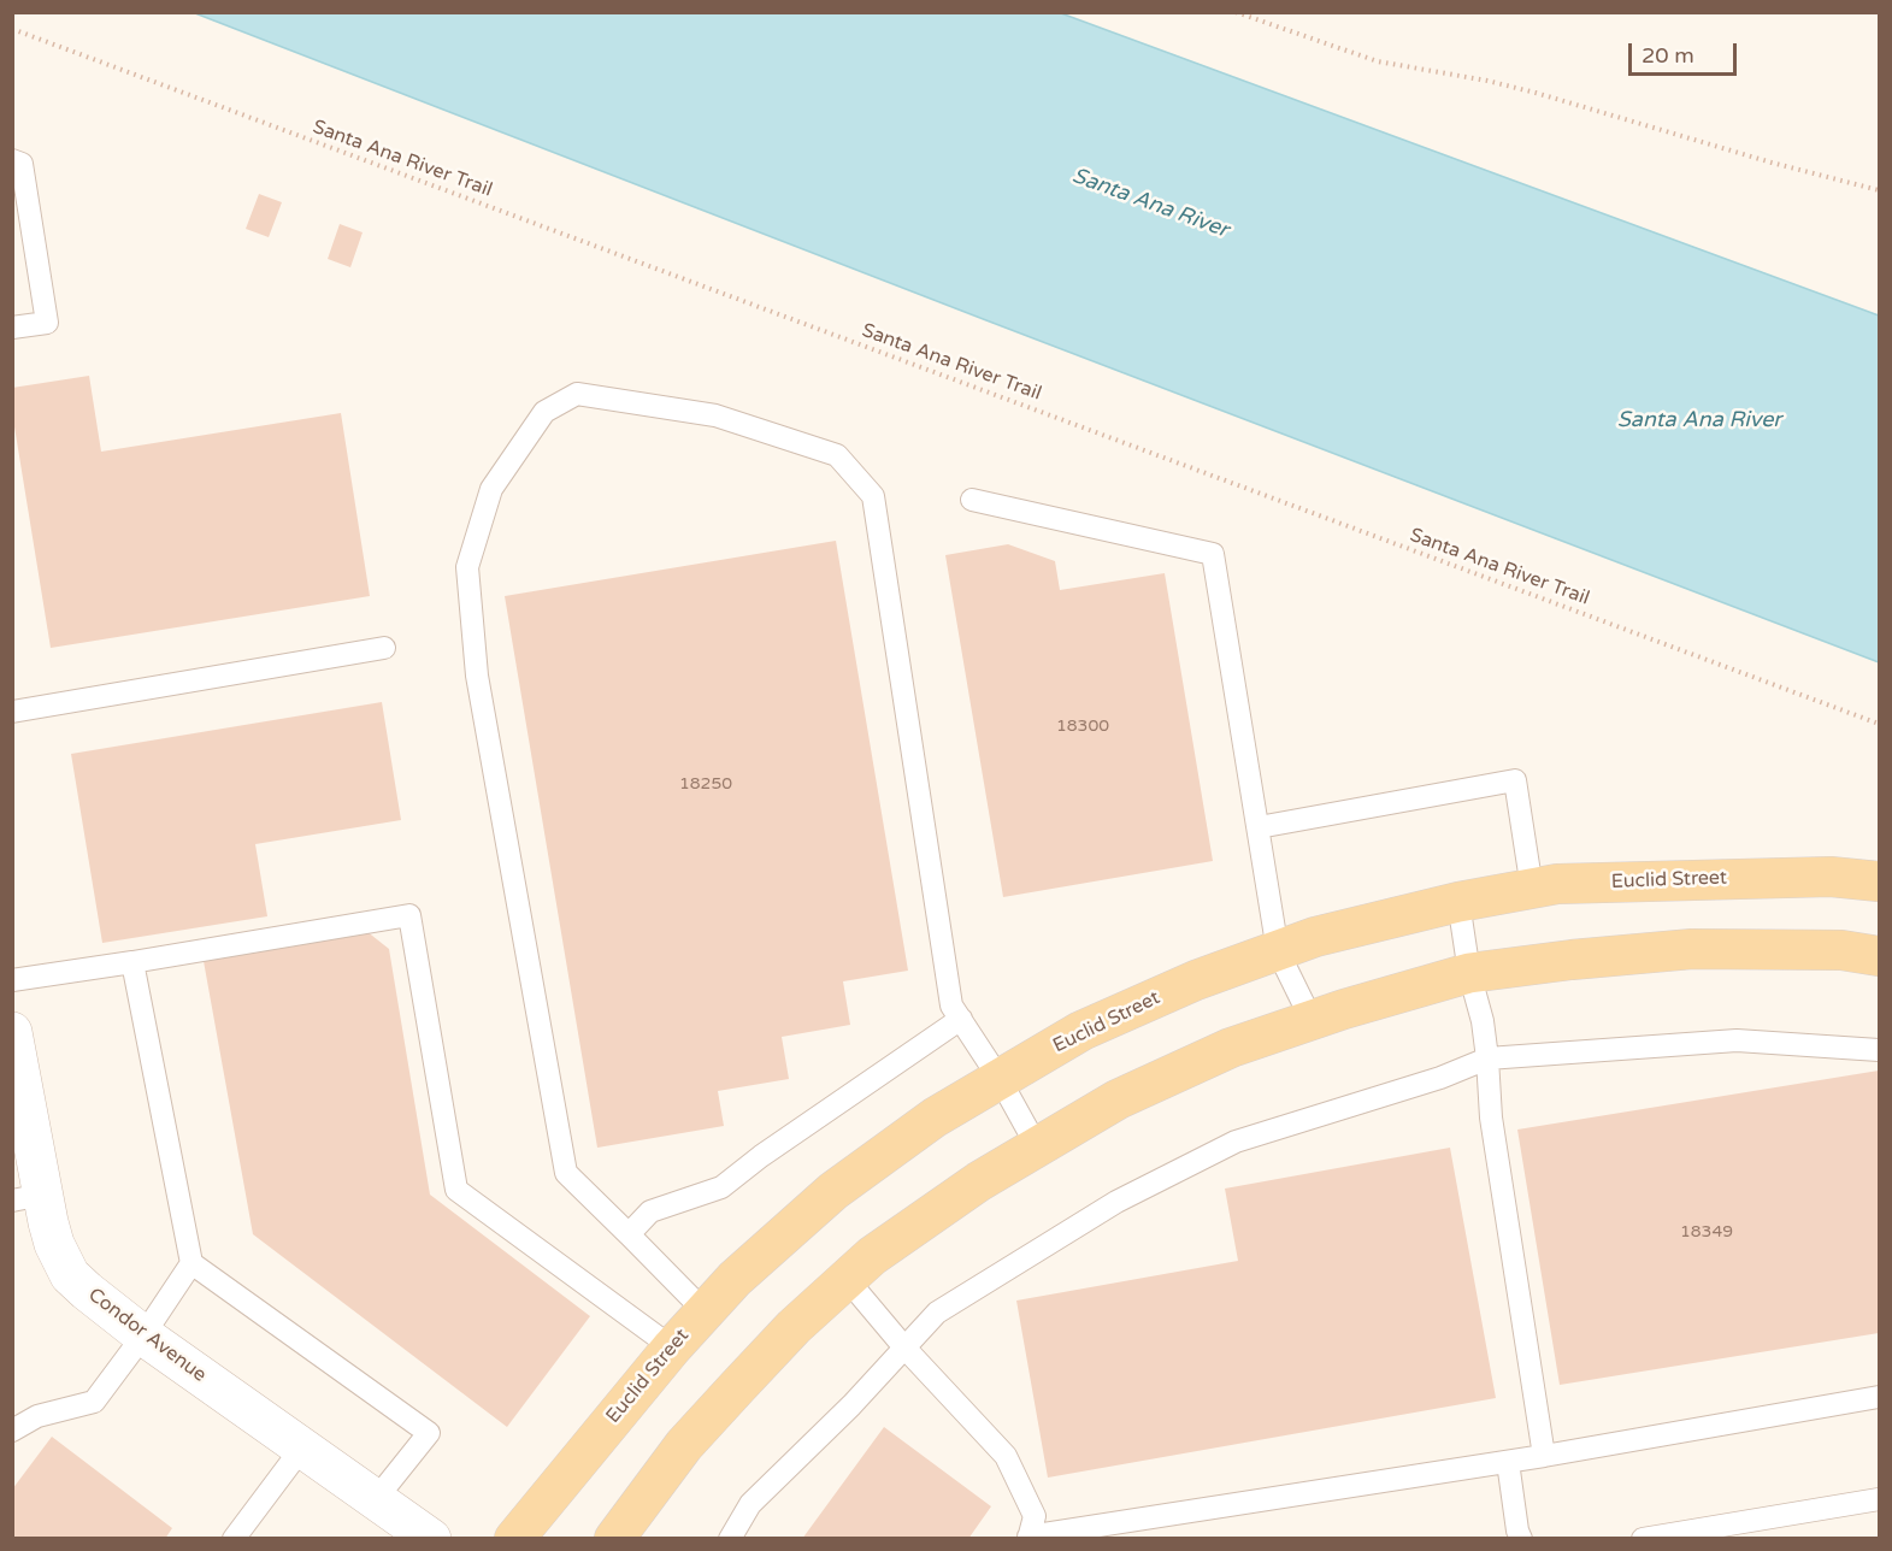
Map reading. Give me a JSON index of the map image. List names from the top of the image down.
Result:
{
  "streets": {
    "main road": ["Euclid Street"],
    "street": ["Condor Avenue"],
    "path": ["Santa Ana River Trail"]
  },
  "water": ["Santa Ana River"],
  "house_numbers": ["18300", "18250", "18349"],
  "scale_bar": "20 m"
}
